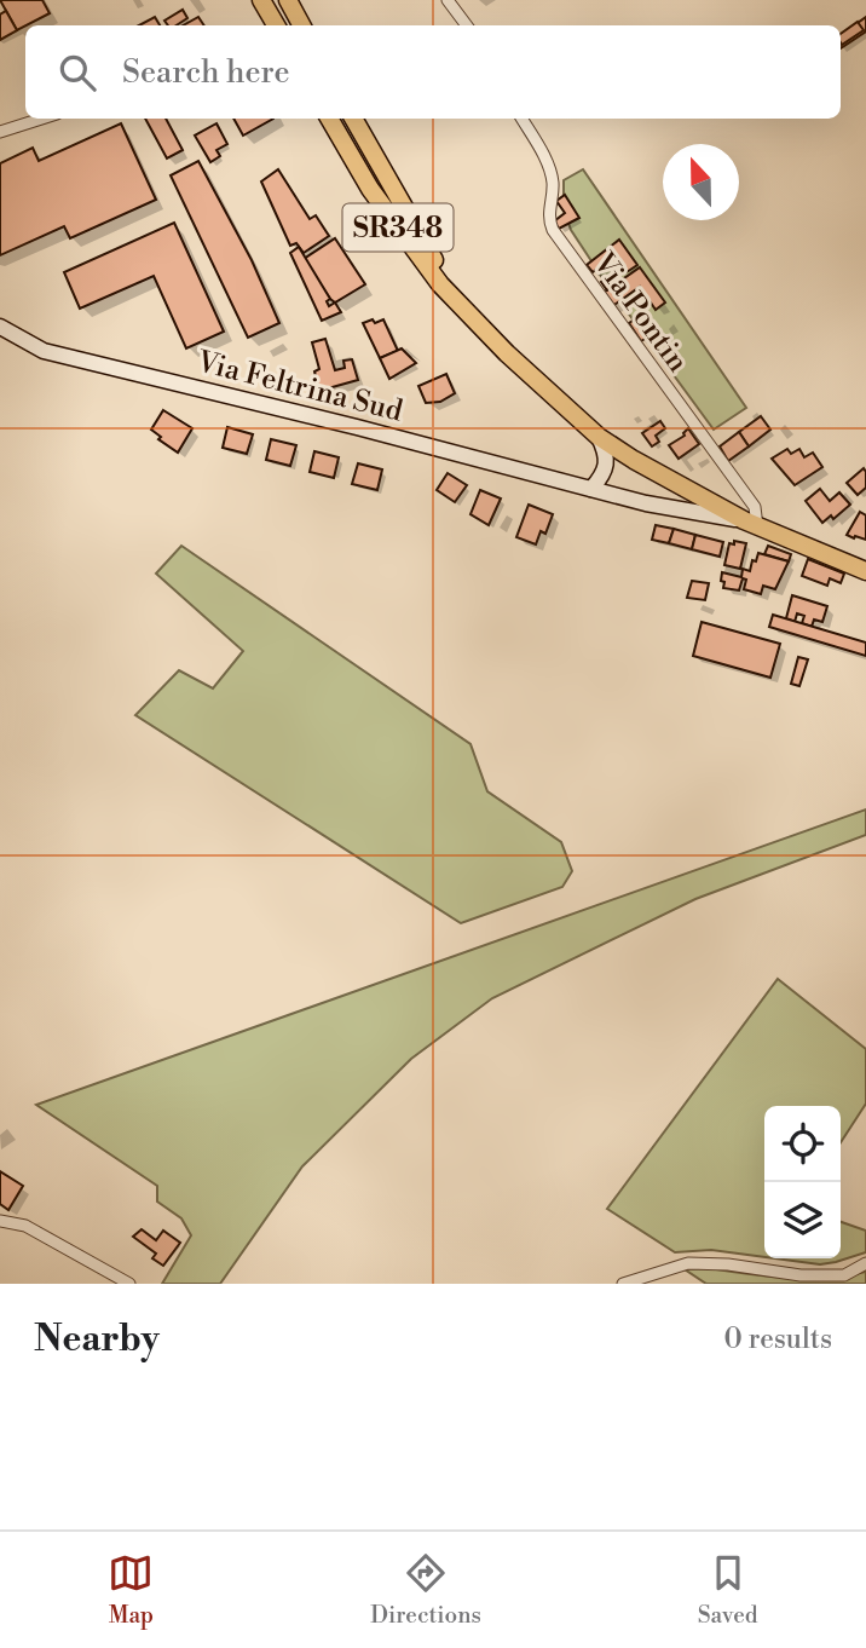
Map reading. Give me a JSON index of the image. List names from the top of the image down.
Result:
{
  "streets": {
    "main road": ["SR348", "Via Feltrina Sud"],
    "street": ["Via Pontin"]
  },
  "crossings": [
    ["SR348", "Via Pontin"],
    ["SR348", "Via Feltrina Sud"],
    ["Via Pontin", "Via Feltrina Sud"]
  ],
  "north": "top",
  "page": {
    "search": "Search here",
    "heading": ["Nearby", "0 results"],
    "nav": ["Map", "Directions", "Saved"]
  }
}
